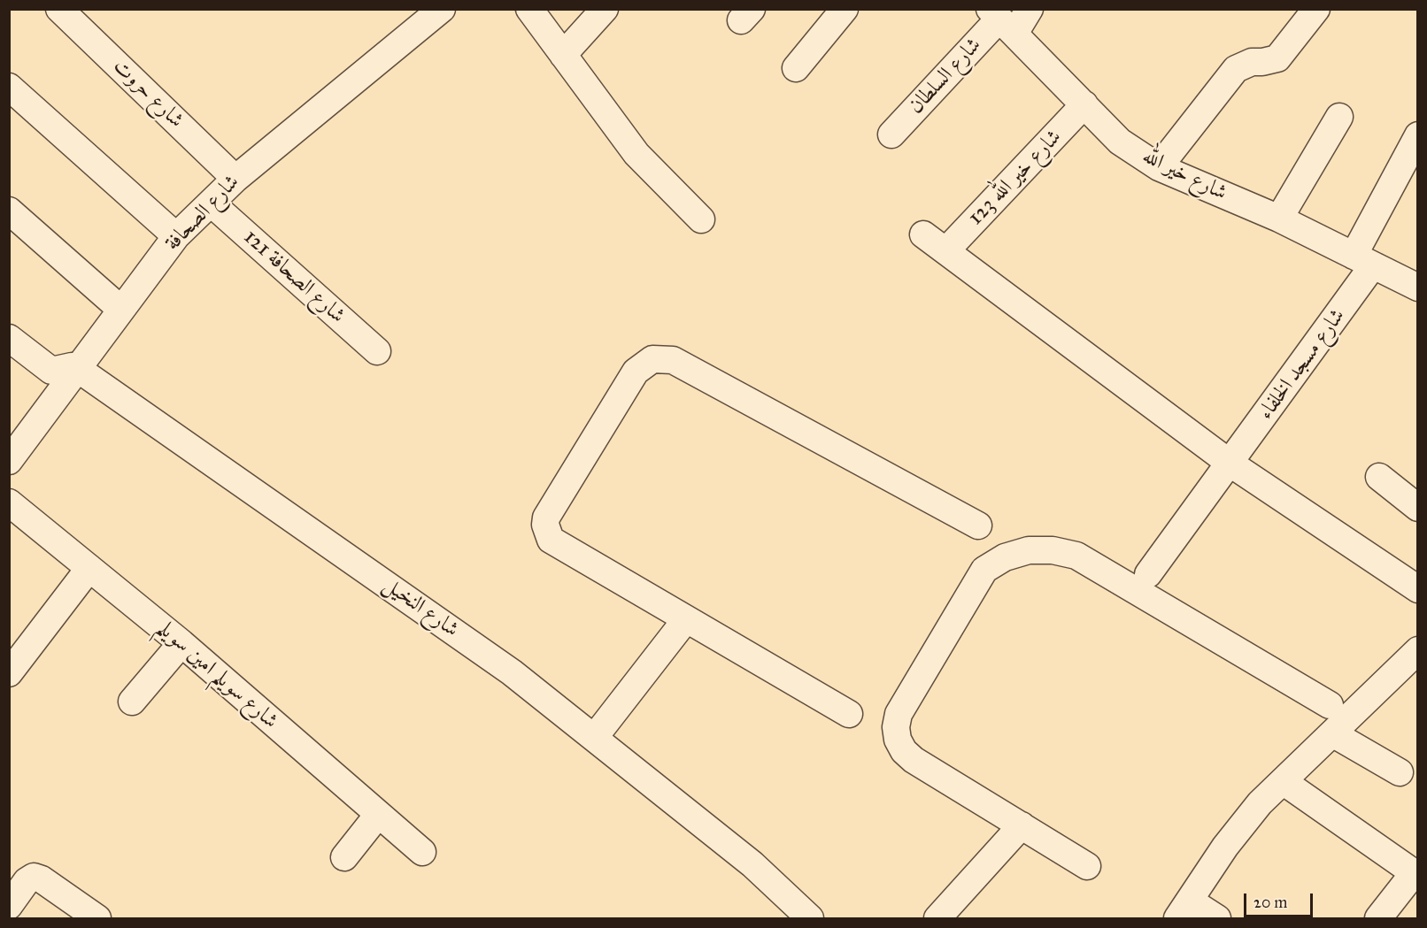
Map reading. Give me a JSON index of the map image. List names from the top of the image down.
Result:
{
  "streets": {
    "street": [
      "شارع السلطان",
      "شارع حروت",
      "شارع خير الله",
      "شارع خير الله 123",
      "شارع الصحافة",
      "شارع الصحافة 121",
      "شارع مسجد الخلفاء",
      "شارع النخيل",
      "شارع سويلم امين سويلم"
    ]
  },
  "crossings": [
    ["شارع السلطان", "شارع خير الله"],
    ["شارع حروت", "شارع الصحافة"],
    ["شارع خير الله", "شارع خير الله 123"],
    ["شارع خير الله", "شارع مسجد الخلفاء"],
    ["شارع الصحافة", "شارع الصحافة 121"],
    ["شارع الصحافة", "شارع النخيل"]
  ],
  "scale_bar": "20 m"
}
